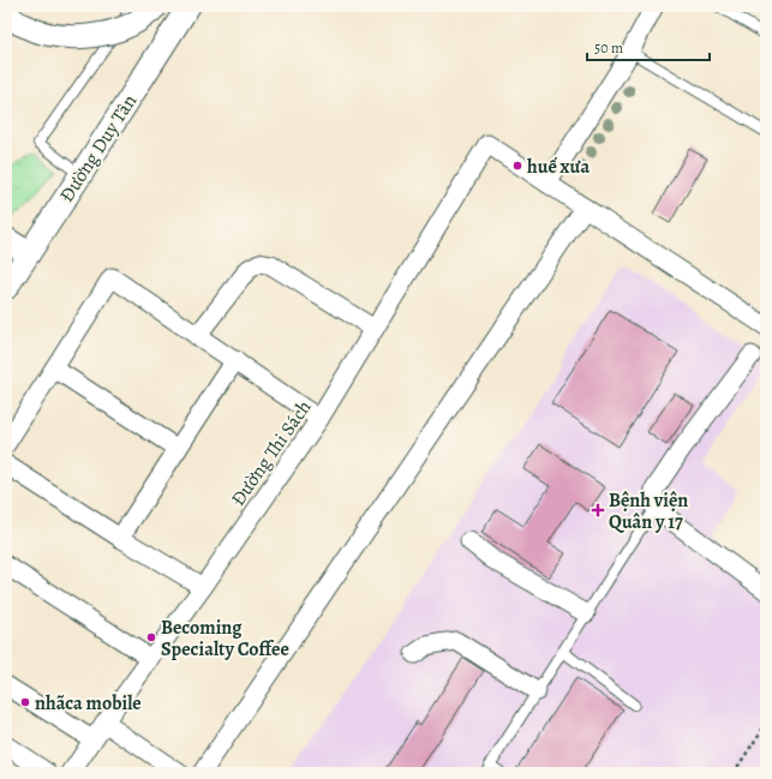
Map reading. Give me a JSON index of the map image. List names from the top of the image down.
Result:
{
  "streets": {
    "street": ["Đường Duy Tân", "Đường Thi Sách"]
  },
  "places": {
    "other": ["huế xưa", "Becoming Specialty Coffee", "nhãca mobile"],
    "health": ["Bệnh viện Quân y 17"]
  },
  "scale_bar": "50 m"
}
